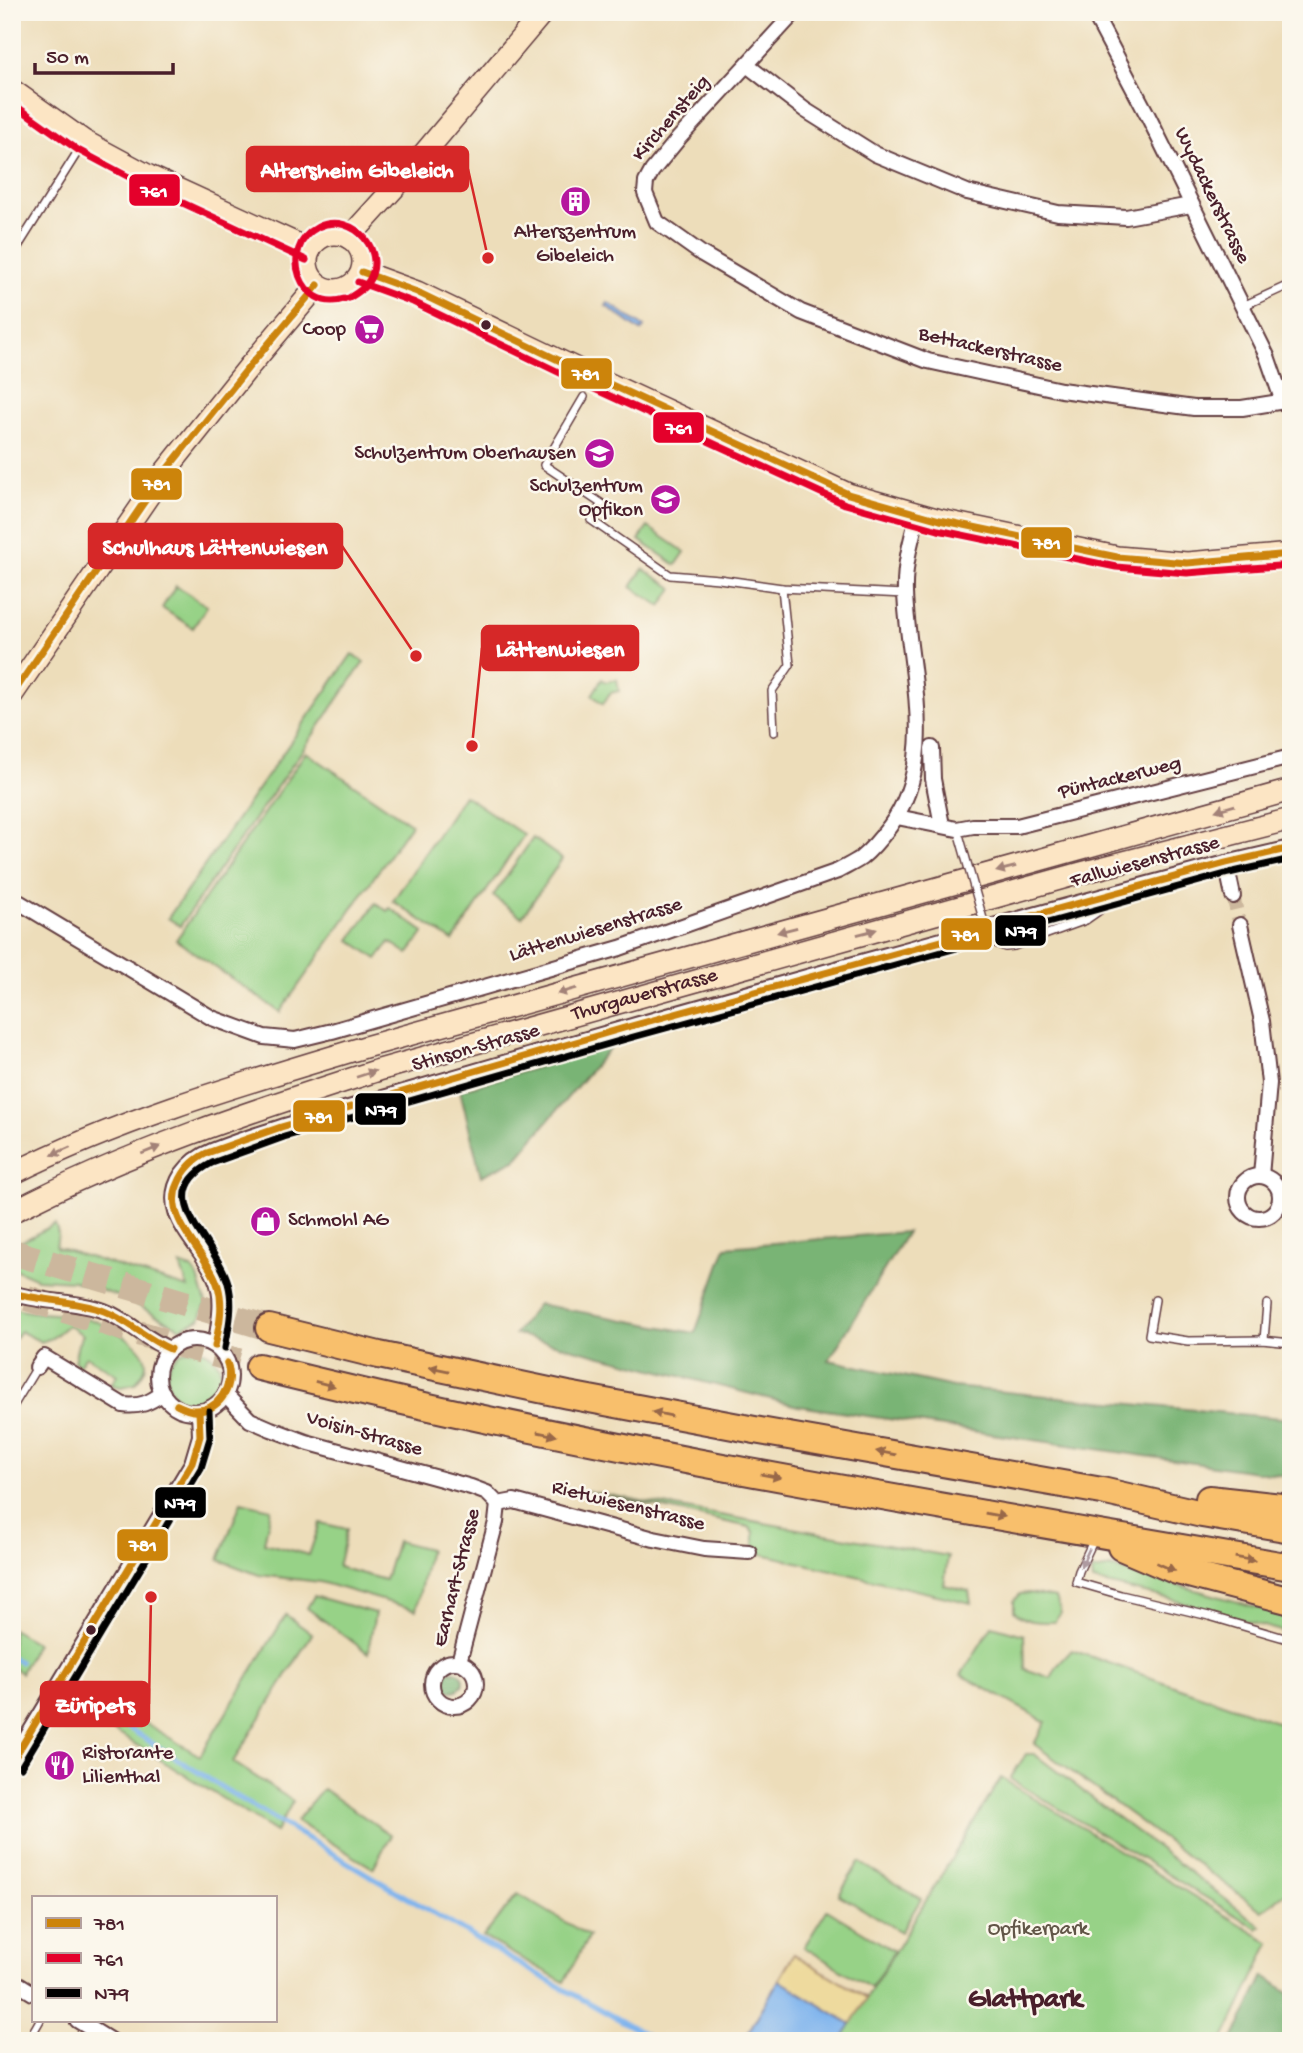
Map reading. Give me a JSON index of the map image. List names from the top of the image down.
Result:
{
  "streets": {
    "main road": ["Thurgauerstrasse"],
    "street": [
      "Kirchensteig",
      "Wydackerstrasse",
      "Bettackerstrasse",
      "Püntackerweg",
      "Fallwiesenstrasse",
      "Lättenwiesenstrasse",
      "Stinson-Strasse",
      "Voisin-Strasse",
      "Rietwiesenstrasse",
      "Earhart-Strasse"
    ]
  },
  "crossings": [
    ["Kirchensteig", "Bettackerstrasse"],
    ["Wydackerstrasse", "Bettackerstrasse"],
    ["Püntackerweg", "Lättenwiesenstrasse"],
    ["Fallwiesenstrasse", "Stinson-Strasse"],
    ["Stinson-Strasse", "Voisin-Strasse"],
    ["Voisin-Strasse", "Rietwiesenstrasse"],
    ["Voisin-Strasse", "Earhart-Strasse"],
    ["Rietwiesenstrasse", "Earhart-Strasse"]
  ],
  "districts": ["Glattpark"],
  "parks": ["Opfikerpark"],
  "places": {
    "building": ["Alterszentrum Gibeleich"],
    "other": [
      "Altersheim Gibeleich",
      "Schulhaus Lättenwiesen",
      "Lättenwiesen",
      "Züripets"
    ],
    "supermarket": ["Coop"],
    "school or university": ["Schulzentrum Oberhausen", "Schulzentrum Opfikon"],
    "shop": ["Schmohl AG"],
    "restaurant": ["Ristorante Lilienthal"]
  },
  "lines": ["transit line 761", "transit line 781", "transit line N79"],
  "legend": ["781", "761", "N79"],
  "scale_bar": "50 m"
}
